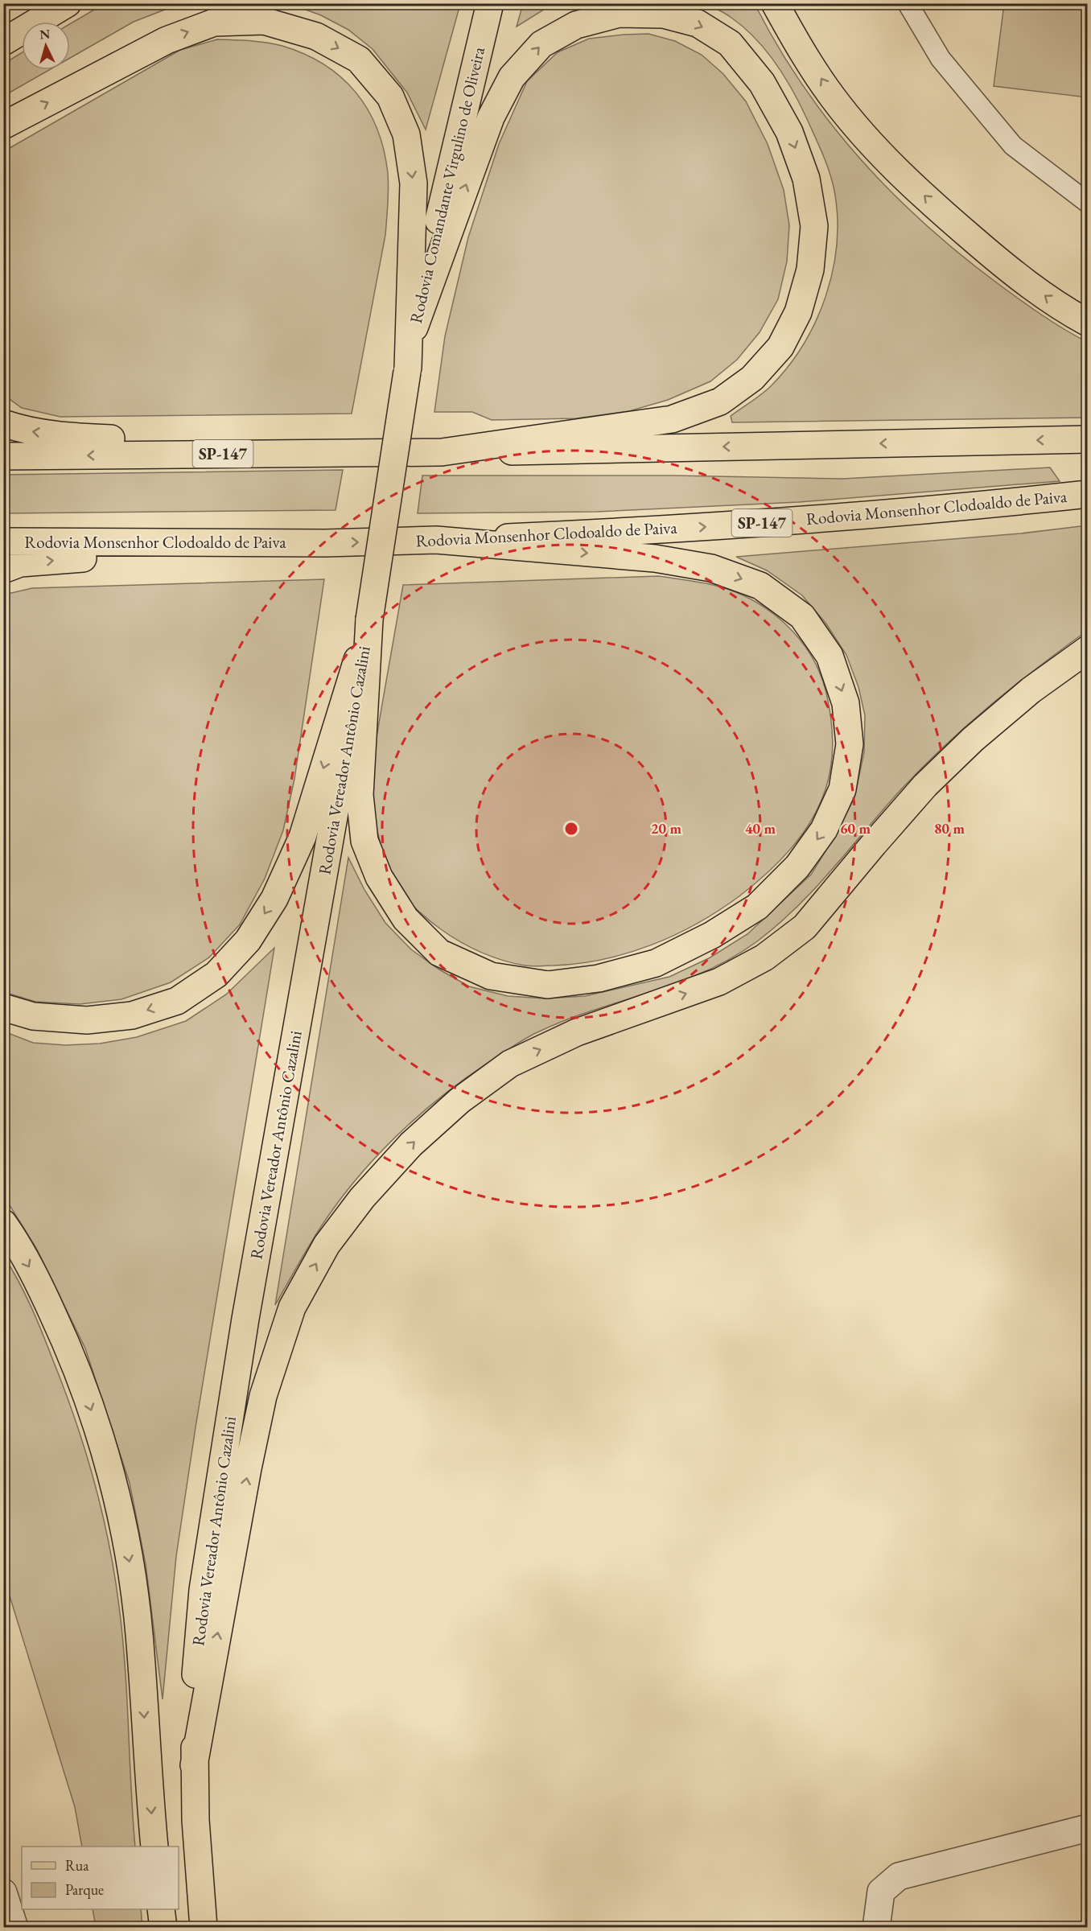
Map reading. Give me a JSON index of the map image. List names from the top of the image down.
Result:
{
  "streets": {
    "main road": [
      "Rodovia Comandante Virgulino de Oliveira",
      "SP-147",
      "Rodovia Monsenhor Clodoaldo de Paiva",
      "Rodovia Vereador Antônio Cazalini"
    ]
  },
  "crossings": [
    ["Rodovia Comandante Virgulino de Oliveira", "Rodovia Vereador Antônio Cazalini"]
  ],
  "legend": ["Rua", "Parque"],
  "north": "top",
  "rings": [
    "20 m",
    "40 m",
    "60 m",
    "80 m"
  ]
}
